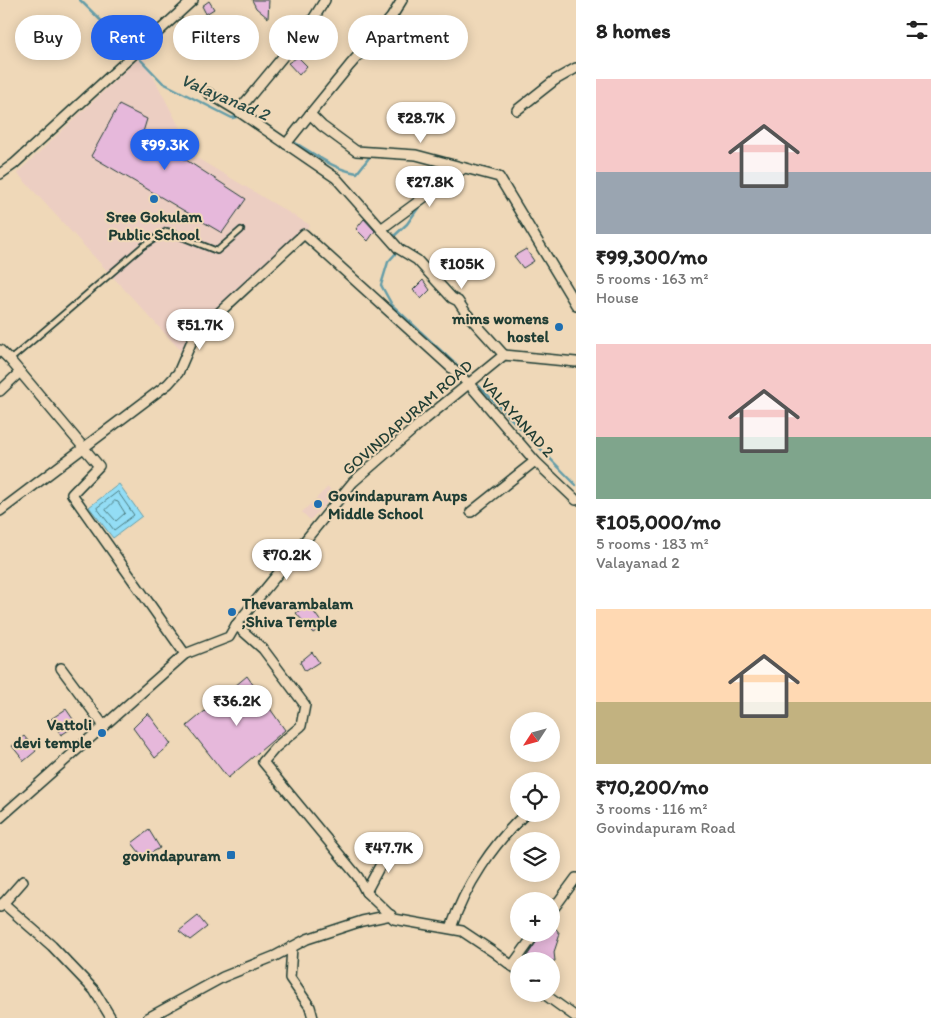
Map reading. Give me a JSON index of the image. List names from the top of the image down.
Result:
{
  "streets": {
    "street": ["GOVINDAPURAM ROAD", "VALAYANAD 2"]
  },
  "crossings": [
    ["GOVINDAPURAM ROAD", "VALAYANAD 2"]
  ],
  "water": ["Valayanad 2"],
  "places": {
    "other": [
      "Sree Gokulam Public School",
      "mims womens hostel",
      "Govindapuram Aups Middle School",
      "Thevarambalam ,Shiva Temple",
      "Vattoli devi temple"
    ],
    "transit": ["govindapuram"]
  },
  "north": "bottom left",
  "page": {
    "heading": "8 homes",
    "chip": [
      "Buy",
      "Rent",
      "Filters",
      "New",
      "Apartment"
    ],
    "list": [
      {
        "name": "₹99,300/mo",
        "note": "5 rooms · 163 m² · House"
      },
      {
        "name": "₹105,000/mo",
        "note": "5 rooms · 183 m² · Valayanad 2"
      },
      {
        "name": "₹70,200/mo",
        "note": "3 rooms · 116 m² · Govindapuram Road"
      }
    ],
    "price": [
      "₹28.7K",
      "₹99.3K",
      "₹27.8K",
      "₹105K",
      "₹51.7K",
      "₹70.2K",
      "₹36.2K",
      "₹47.7K"
    ],
    "map_buttons": ["+", "−"]
  }
}
